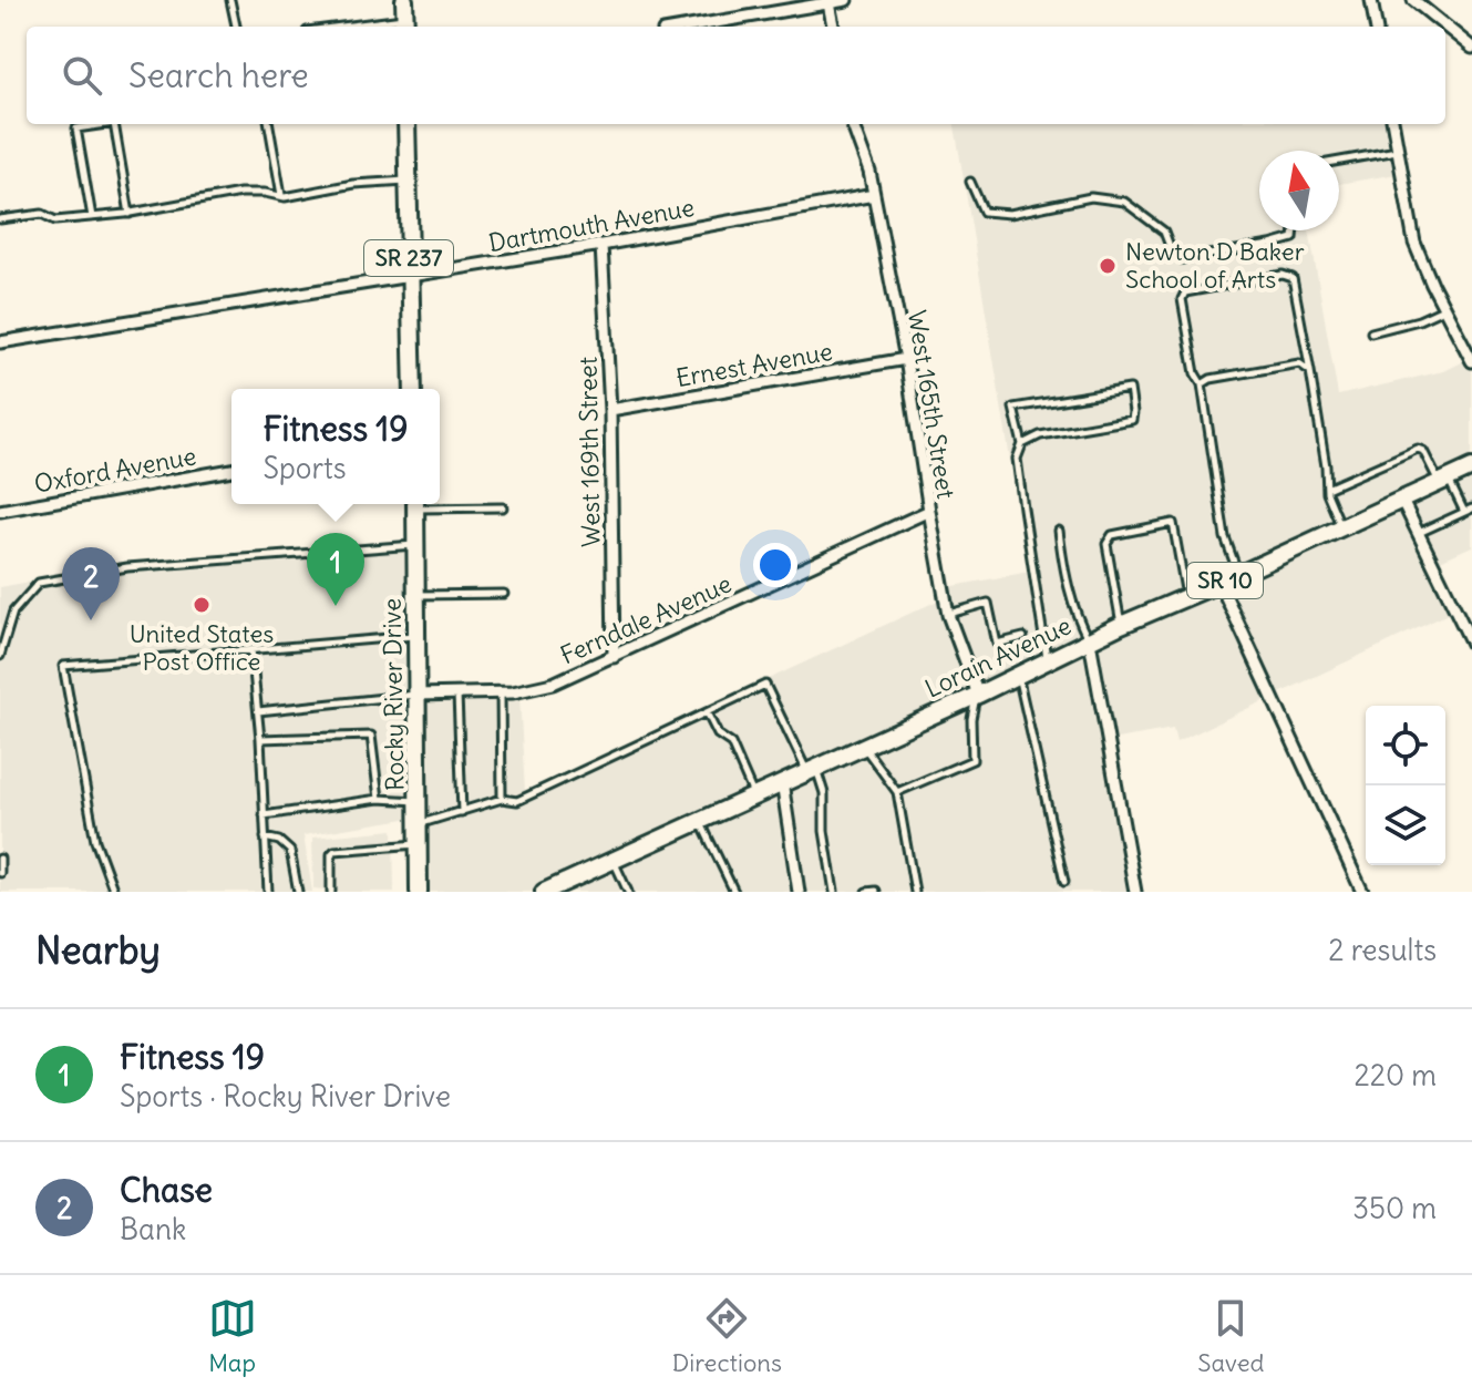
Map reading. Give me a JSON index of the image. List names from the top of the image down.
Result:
{
  "streets": {
    "main road": [
      "SR 237",
      "SR 10",
      "Lorain Avenue",
      "Rocky River Drive"
    ],
    "street": [
      "Dartmouth Avenue",
      "Ernest Avenue",
      "West 165th Street",
      "West 169th Street",
      "Oxford Avenue",
      "Ferndale Avenue"
    ]
  },
  "crossings": [
    ["Dartmouth Avenue", "SR 237"],
    ["Dartmouth Avenue", "West 165th Street"],
    ["Dartmouth Avenue", "West 169th Street"],
    ["Ernest Avenue", "West 165th Street"],
    ["Ernest Avenue", "West 169th Street"],
    ["West 165th Street", "Ferndale Avenue"],
    ["West 165th Street", "Lorain Avenue"],
    ["West 169th Street", "Ferndale Avenue"],
    ["Ferndale Avenue", "Rocky River Drive"]
  ],
  "places": ["Newton D Baker School of Arts", "United States Post Office"],
  "north": "top",
  "page": {
    "search": "Search here",
    "popup": ["Fitness 19", "Sports"],
    "pins": ["1", "2"],
    "heading": ["Nearby", "2 results"],
    "list": [
      {
        "mark": "1",
        "name": "Fitness 19",
        "note": "Sports · Rocky River Drive",
        "value": "220 m"
      },
      {
        "mark": "2",
        "name": "Chase",
        "note": "Bank",
        "value": "350 m"
      }
    ],
    "nav": ["Map", "Directions", "Saved"]
  }
}
